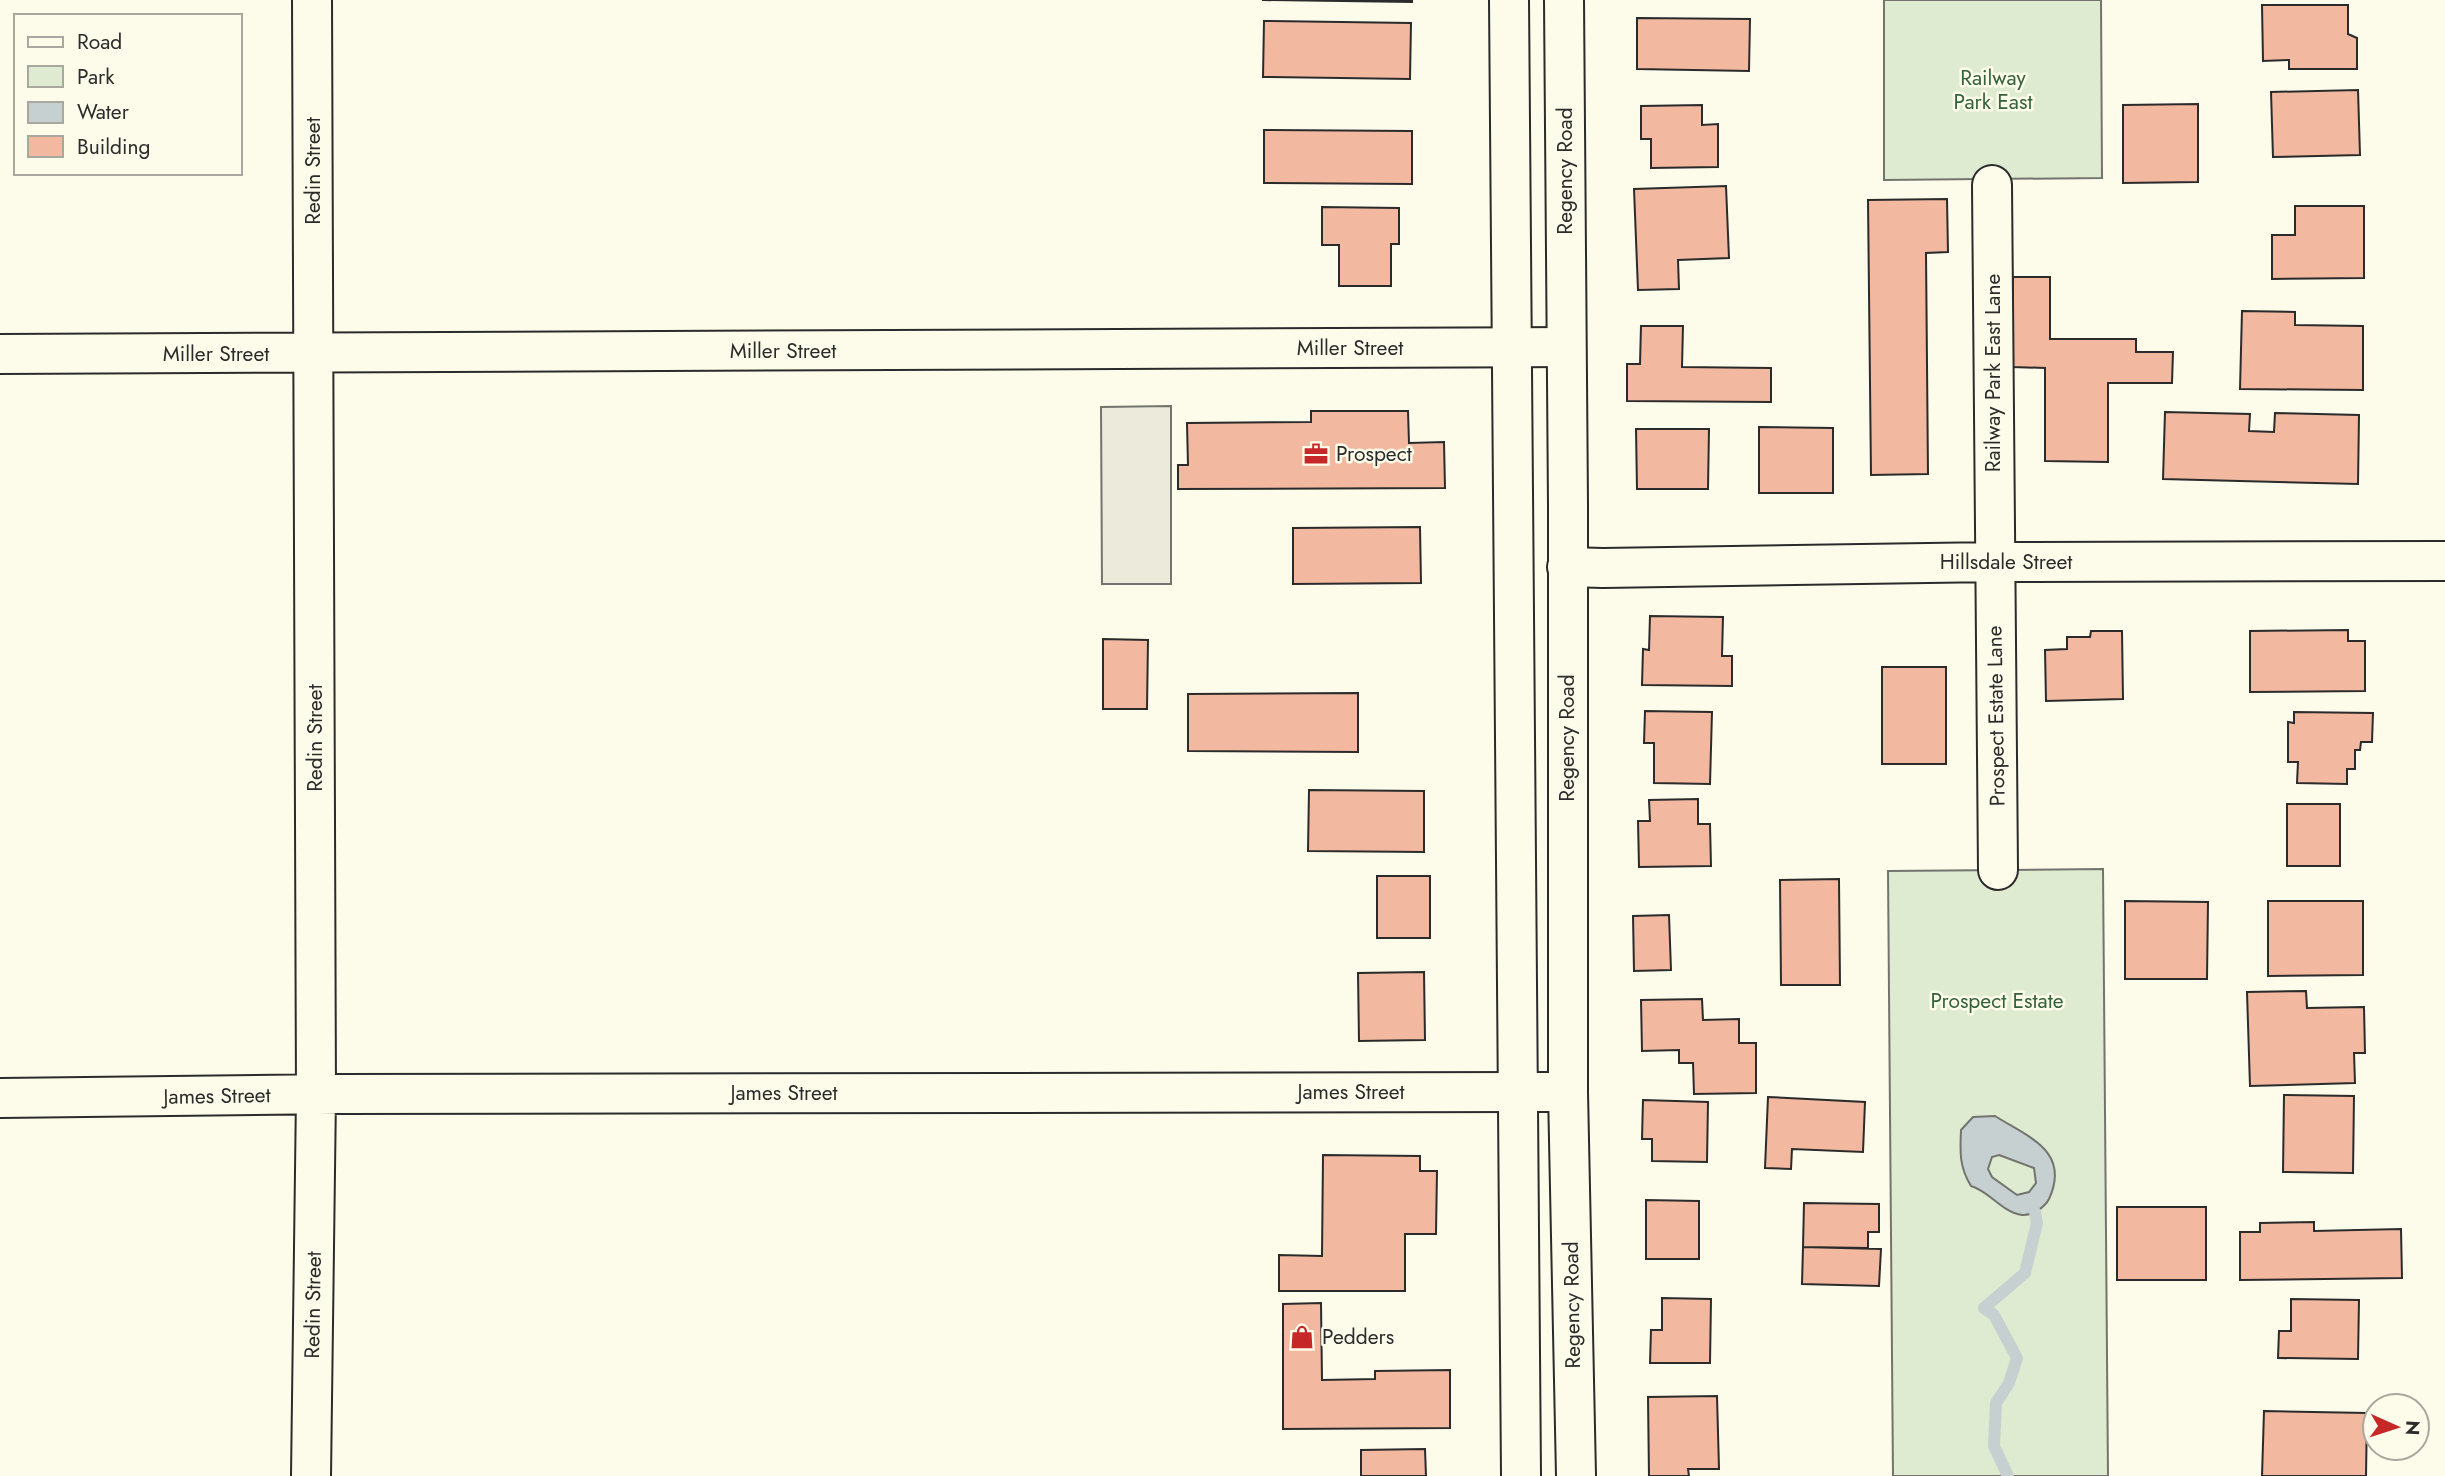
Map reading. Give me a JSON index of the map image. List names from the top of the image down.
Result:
{
  "streets": {
    "street": [
      "Redin Street",
      "Regency Road",
      "Miller Street",
      "Railway Park East Lane",
      "Hillsdale Street",
      "Prospect Estate Lane",
      "James Street"
    ]
  },
  "crossings": [
    ["Redin Street", "Miller Street"],
    ["Redin Street", "James Street"],
    ["Regency Road", "Miller Street"],
    ["Regency Road", "Hillsdale Street"],
    ["Regency Road", "James Street"],
    ["Railway Park East Lane", "Hillsdale Street"],
    ["Railway Park East Lane", "Prospect Estate Lane"],
    ["Hillsdale Street", "Prospect Estate Lane"]
  ],
  "parks": ["Railway Park East", "Prospect Estate"],
  "places": {
    "office": ["Prospect"],
    "shop": ["Pedders"]
  },
  "legend": [
    "Road",
    "Park",
    "Water",
    "Building"
  ],
  "north": "right"
}
